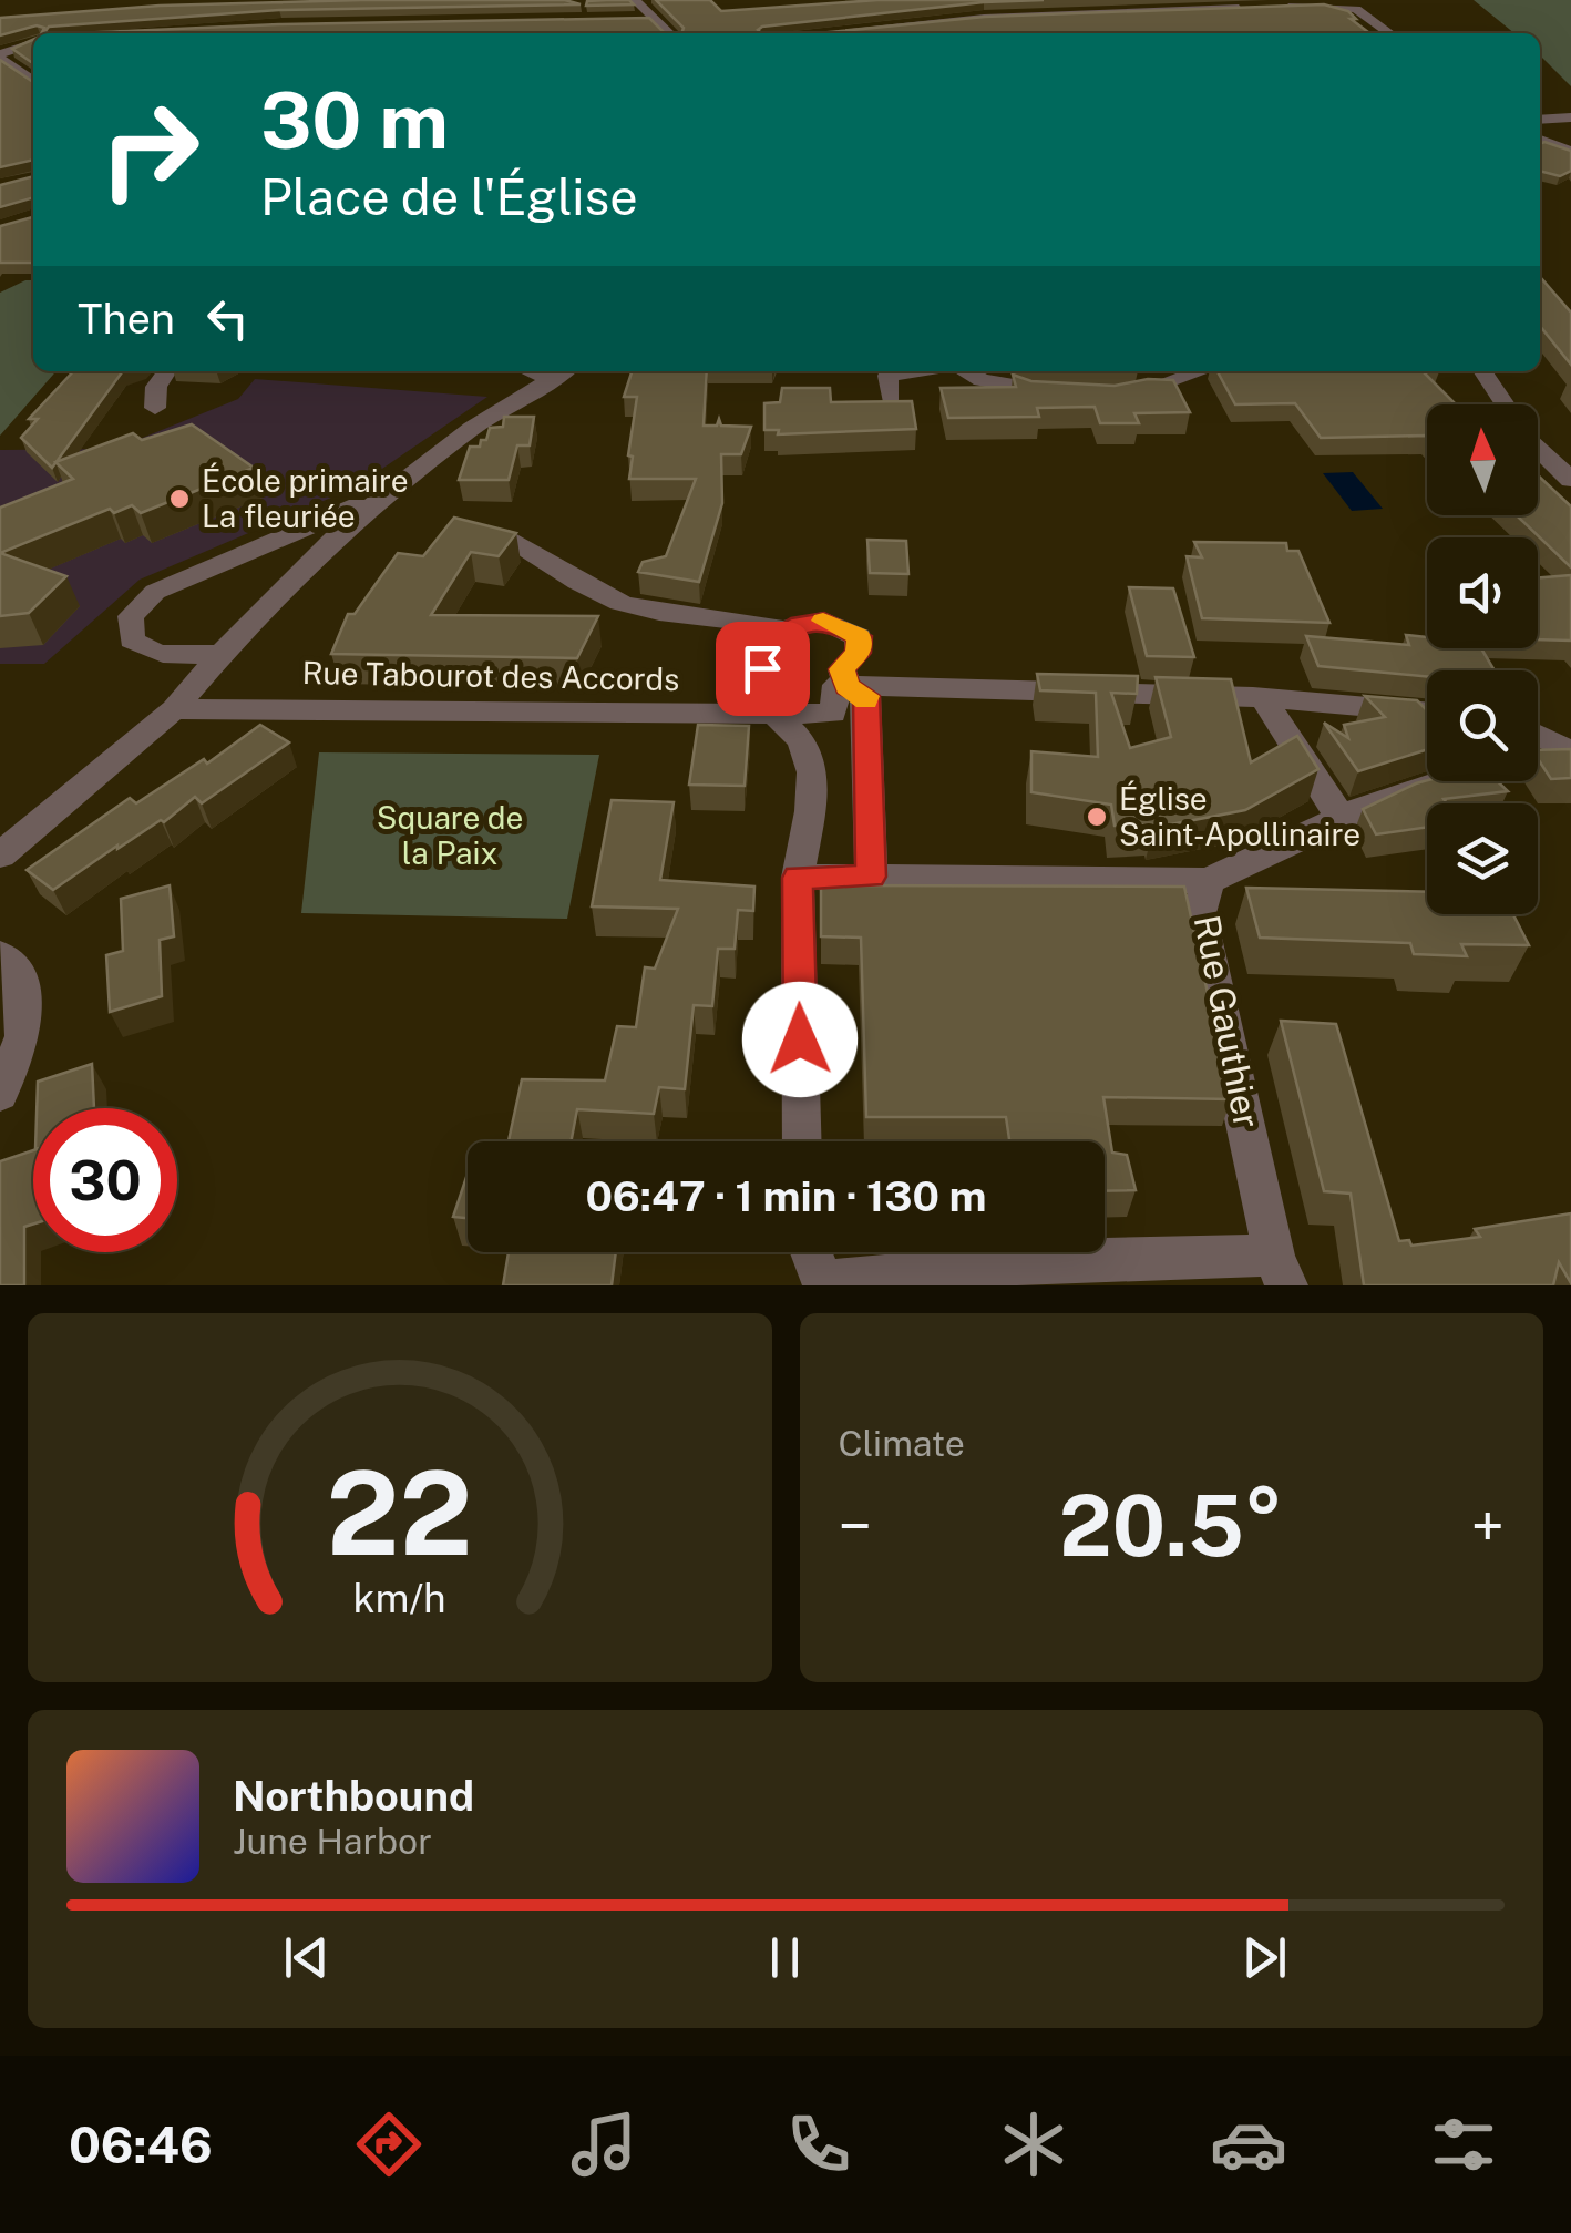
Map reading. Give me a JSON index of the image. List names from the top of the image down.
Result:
{
  "streets": {
    "street": ["Rue Tabourot des Accords", "Rue Gauthier"]
  },
  "parks": ["Square de la Paix"],
  "places": ["École primaire La fleuriée", "Église Saint-Apollinaire"],
  "north": "top",
  "page": {
    "turn": ["30 m", "Place de l'Église"],
    "then": "Then",
    "limit": "30",
    "trip": "06:47 · 1 min · 130 m",
    "tile": "Climate",
    "heat": ["−", "20.5°", "+"],
    "song": ["Northbound", "June Harbor"],
    "tabs": "06:46",
    "gauge": ["22", "km/h"]
  }
}
